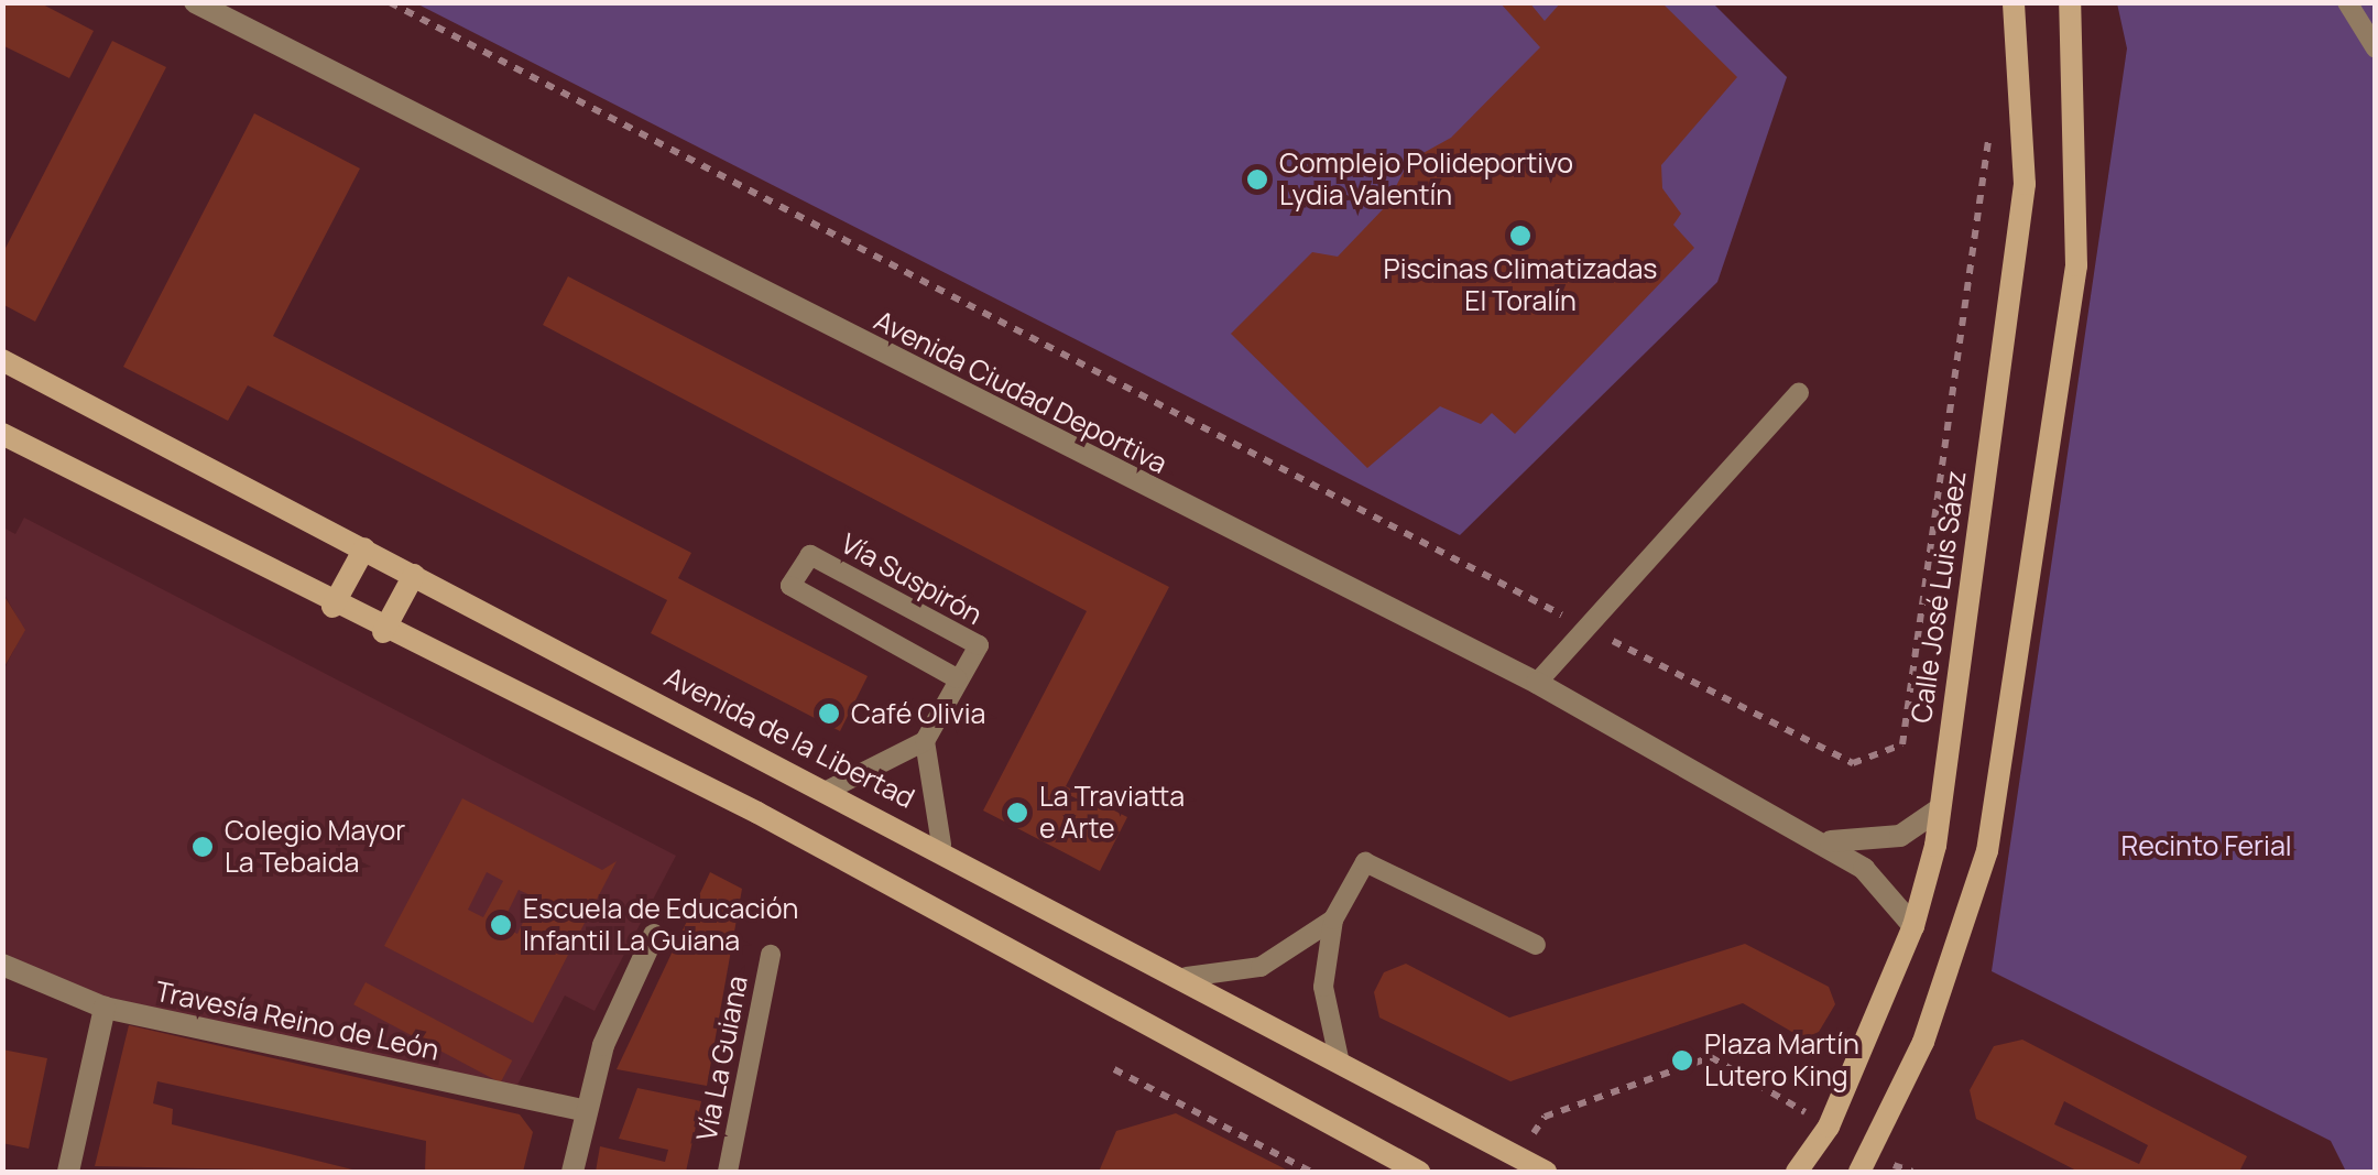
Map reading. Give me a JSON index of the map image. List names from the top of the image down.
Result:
{
  "streets": {
    "main road": ["Calle José Luis Sáez", "Avenida de la Libertad"],
    "street": ["Avenida Ciudad Deportiva", "Travesía Reino de León"],
    "lane": ["Vía Suspirón", "Vía La Guiana"]
  },
  "crossings": [
    ["Avenida Ciudad Deportiva", "Calle José Luis Sáez"]
  ],
  "parks": ["Recinto Ferial"],
  "places": [
    "Complejo Polideportivo Lydia Valentín",
    "Piscinas Climatizadas El Toralín",
    "Café Olivia",
    "La Traviatta e Arte",
    "Colegio Mayor La Tebaida",
    "Escuela de Educación Infantil La Guiana",
    "Plaza Martín Lutero King"
  ]
}
